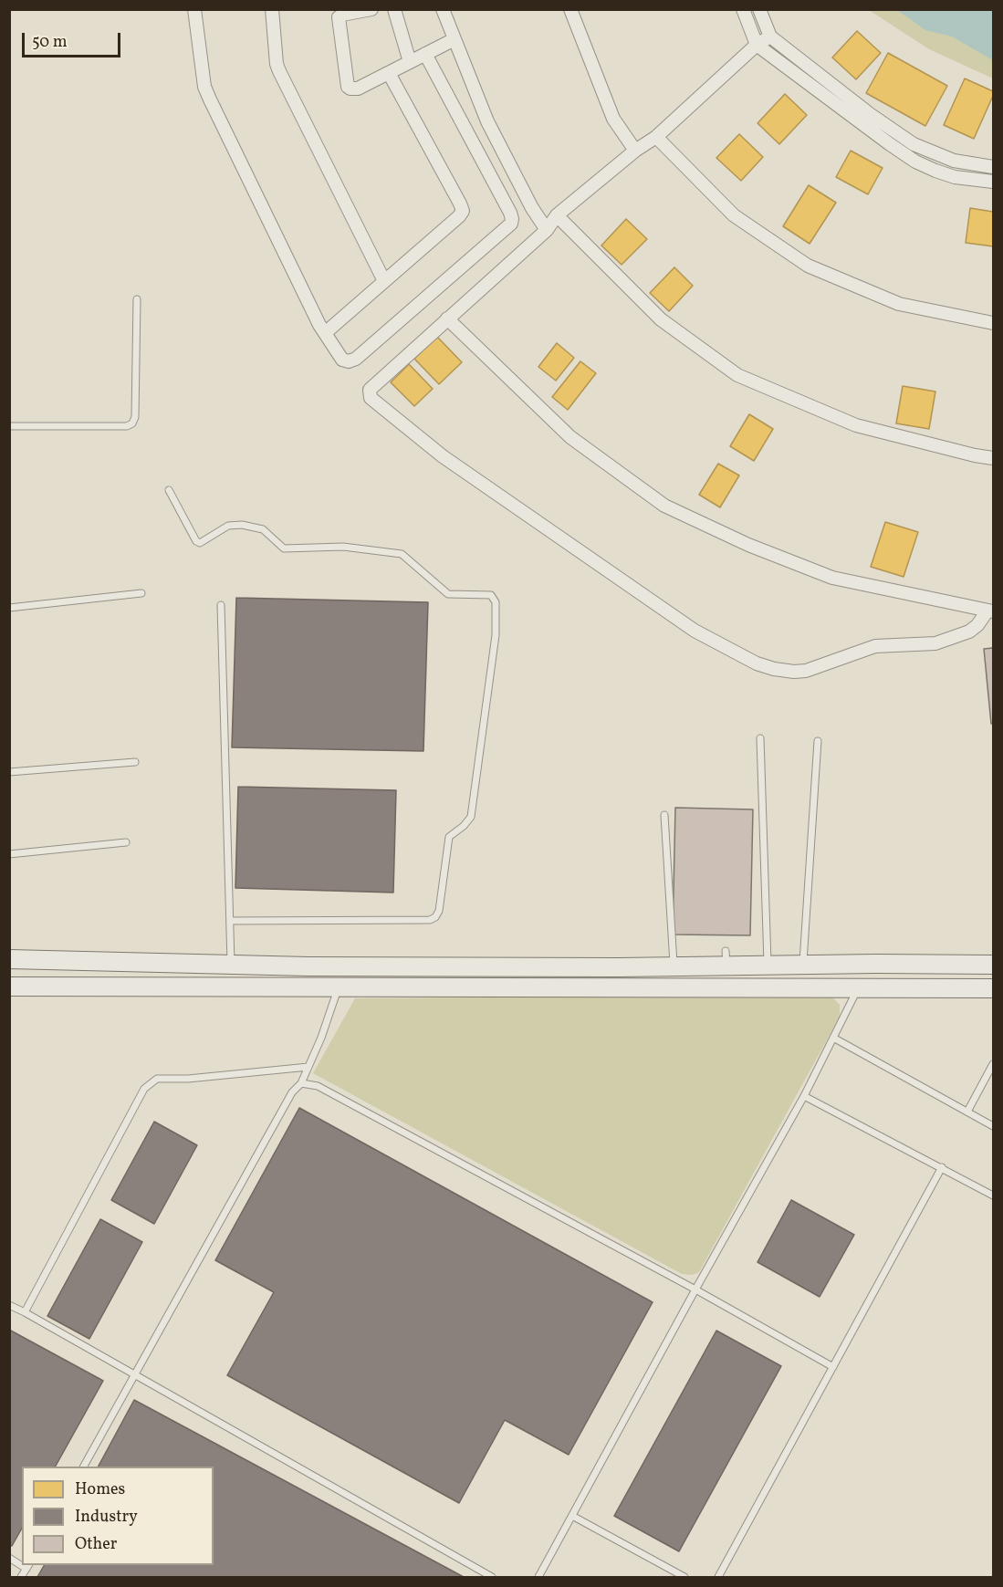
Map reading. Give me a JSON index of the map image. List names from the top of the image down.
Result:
{
  "legend": ["Homes", "Industry", "Other"],
  "scale_bar": "50 m"
}
